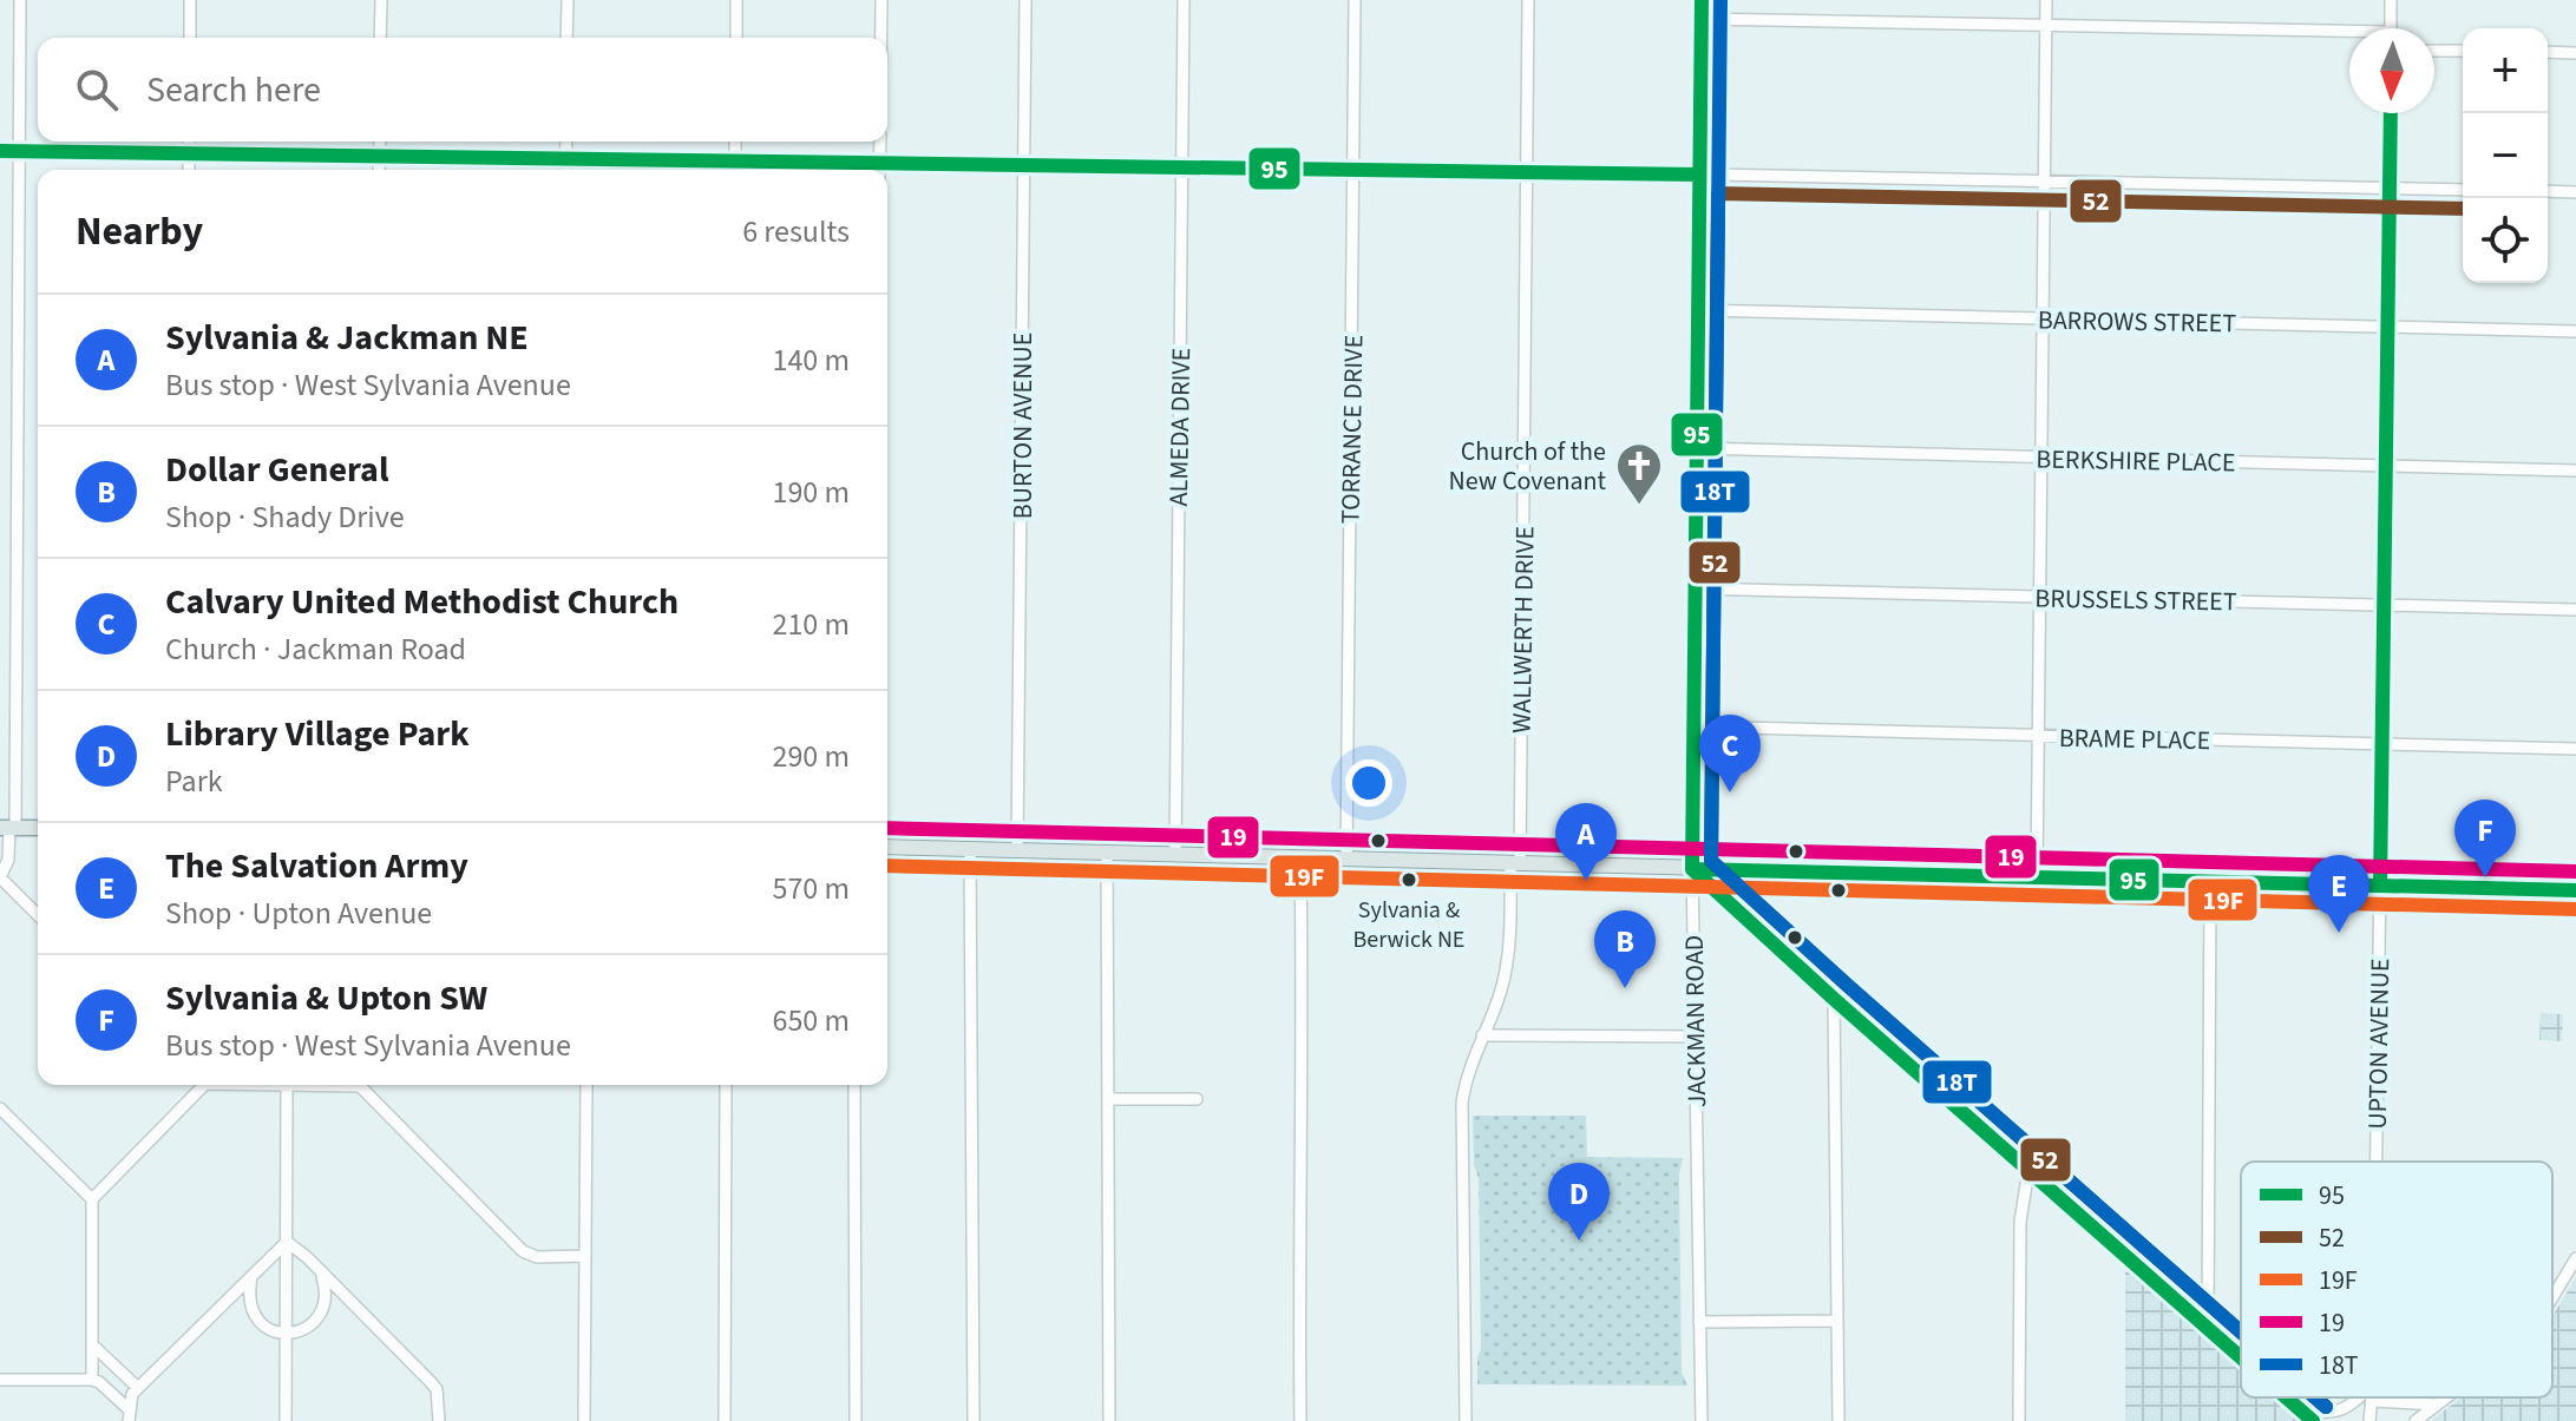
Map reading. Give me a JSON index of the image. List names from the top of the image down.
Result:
{
  "streets": {
    "street": [
      "BARROWS STREET",
      "BURTON AVENUE",
      "ALMEDA DRIVE",
      "TORRANCE DRIVE",
      "BERKSHIRE PLACE",
      "BRUSSELS STREET",
      "WALLWERTH DRIVE",
      "BRAME PLACE",
      "JACKMAN ROAD",
      "UPTON AVENUE"
    ]
  },
  "crossings": [
    ["BARROWS STREET", "JACKMAN ROAD"],
    ["BARROWS STREET", "UPTON AVENUE"],
    ["BERKSHIRE PLACE", "JACKMAN ROAD"],
    ["BERKSHIRE PLACE", "UPTON AVENUE"],
    ["BRUSSELS STREET", "JACKMAN ROAD"],
    ["BRUSSELS STREET", "UPTON AVENUE"],
    ["BRAME PLACE", "JACKMAN ROAD"],
    ["BRAME PLACE", "UPTON AVENUE"]
  ],
  "places": {
    "church": ["Church of the New Covenant"],
    "other": ["Sylvania & Berwick NE"]
  },
  "lines": [
    "transit line 95",
    "transit line 18T",
    "transit line 52",
    "transit line 19",
    "transit line 19F"
  ],
  "legend": [
    "95",
    "52",
    "19F",
    "19",
    "18T"
  ],
  "north": "bottom",
  "page": {
    "map_buttons": ["+", "−"],
    "search": "Search here",
    "heading": ["Nearby", "6 results"],
    "list": [
      {
        "mark": "A",
        "name": "Sylvania & Jackman NE",
        "note": "Bus stop · West Sylvania Avenue",
        "value": "140 m"
      },
      {
        "mark": "B",
        "name": "Dollar General",
        "note": "Shop · Shady Drive",
        "value": "190 m"
      },
      {
        "mark": "C",
        "name": "Calvary United Methodist Church",
        "note": "Church · Jackman Road",
        "value": "210 m"
      },
      {
        "mark": "D",
        "name": "Library Village Park",
        "note": "Park",
        "value": "290 m"
      },
      {
        "mark": "E",
        "name": "The Salvation Army",
        "note": "Shop · Upton Avenue",
        "value": "570 m"
      },
      {
        "mark": "F",
        "name": "Sylvania & Upton SW",
        "note": "Bus stop · West Sylvania Avenue",
        "value": "650 m"
      }
    ],
    "pins": [
      "C",
      "F",
      "A",
      "E",
      "B",
      "D"
    ]
  }
}
